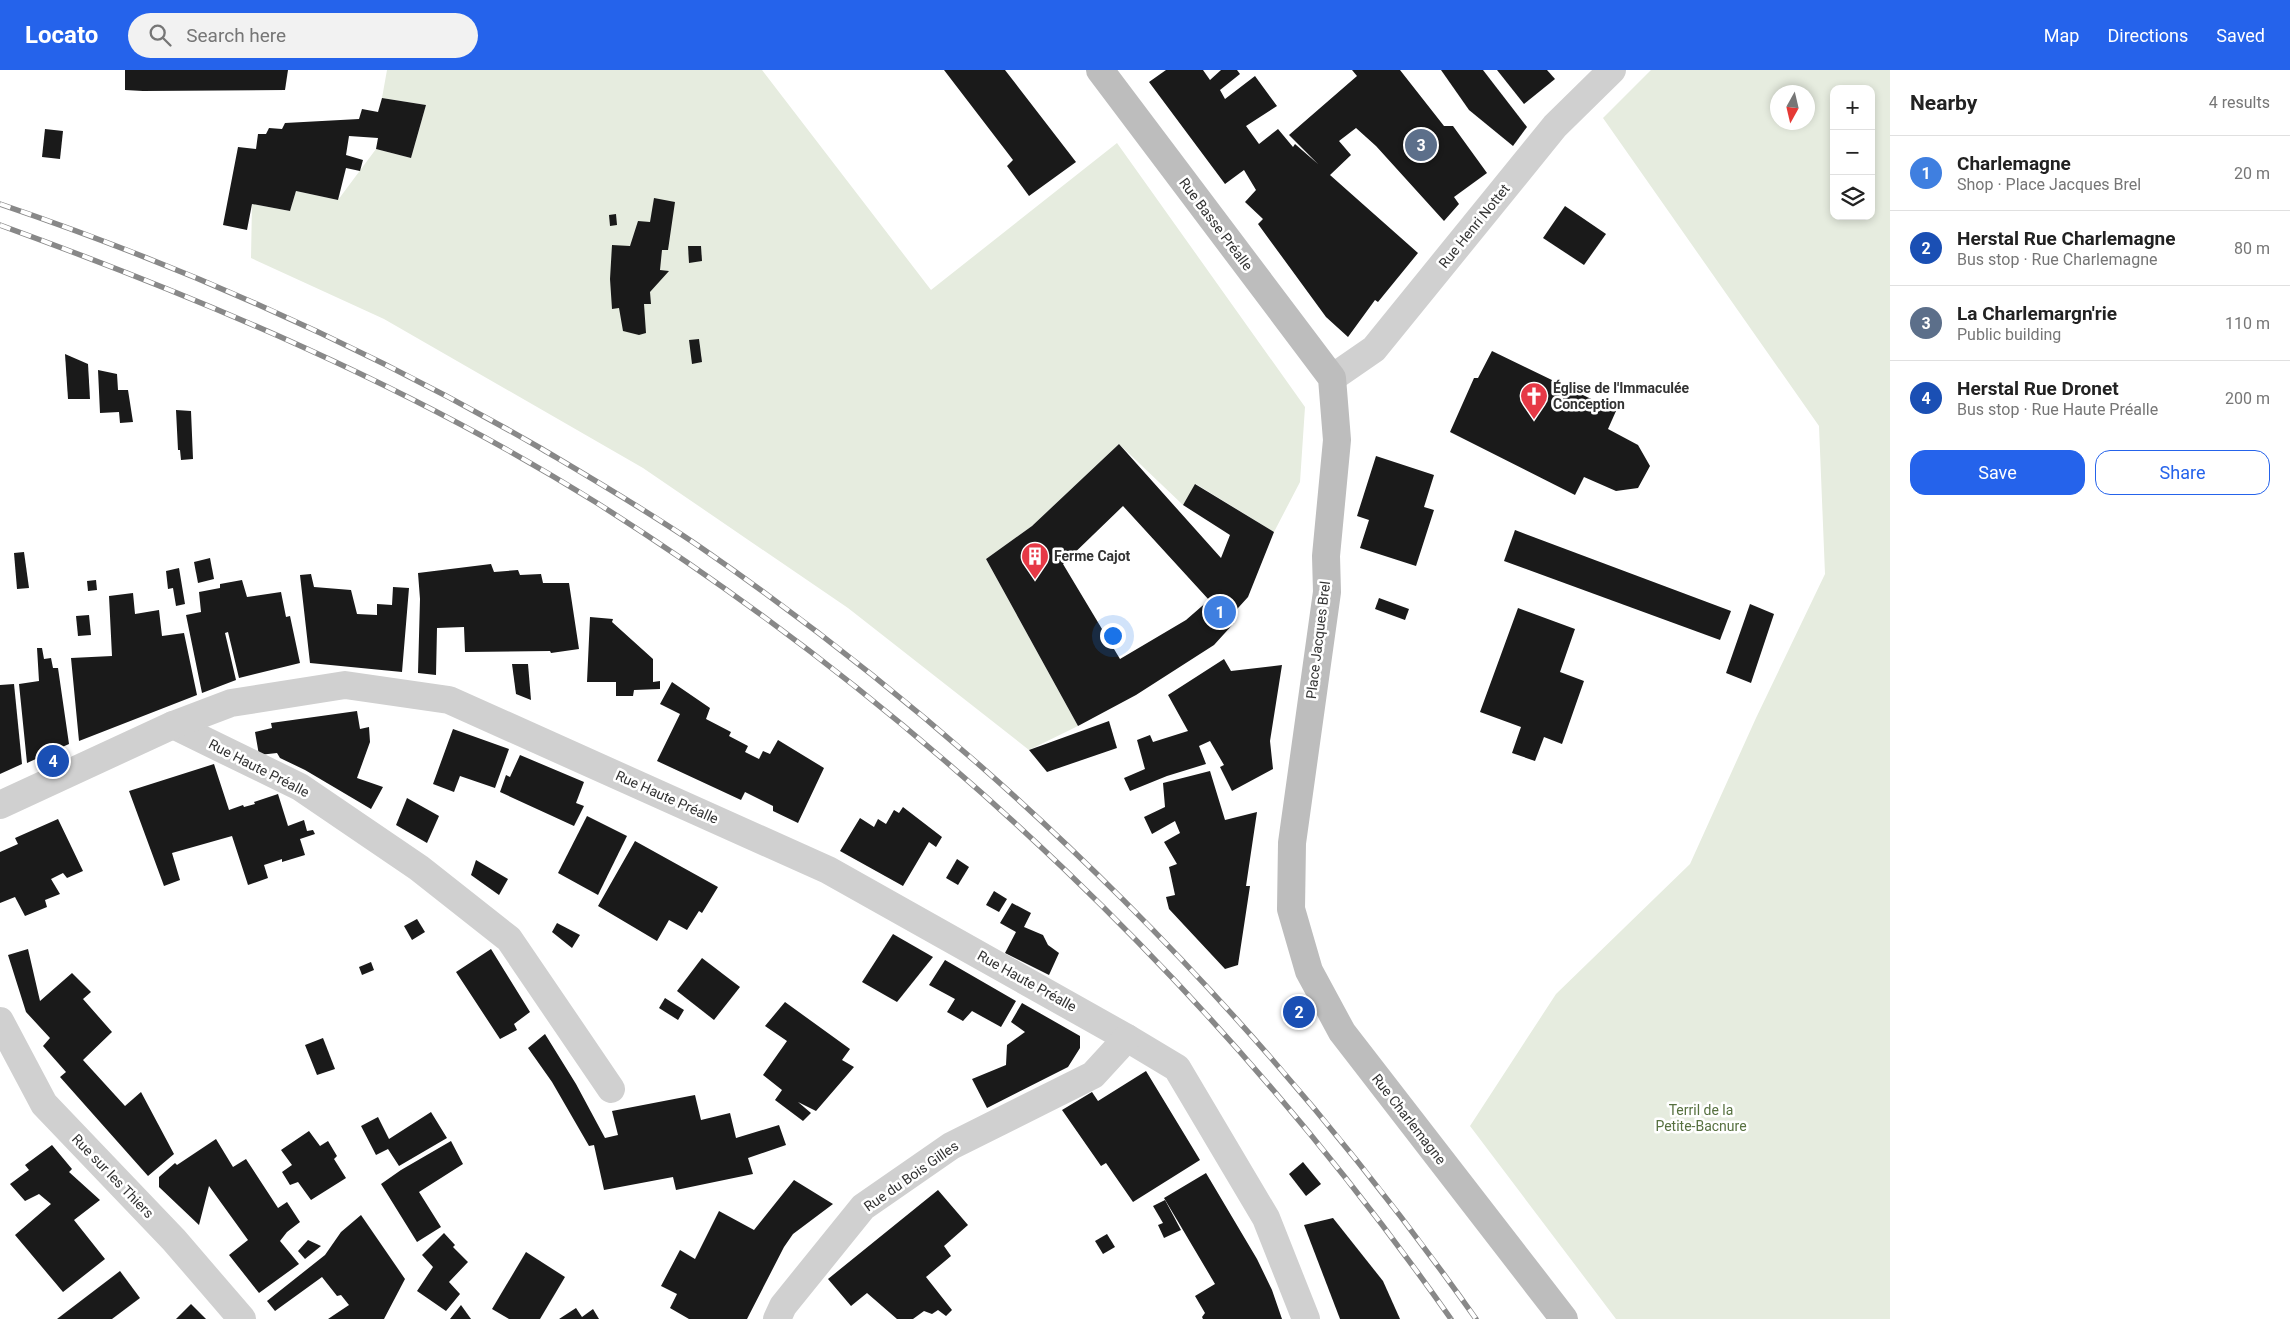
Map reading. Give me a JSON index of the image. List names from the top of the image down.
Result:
{
  "streets": {
    "street": [
      "Rue Basse Préalle",
      "Rue Henri Nottet",
      "Place Jacques Brel",
      "Rue Haute Préalle",
      "Rue Charlemagne",
      "Rue sur les Thiers",
      "Rue du Bois Gilles"
    ]
  },
  "crossings": [
    ["Rue Basse Préalle", "Rue Henri Nottet"],
    ["Rue Basse Préalle", "Place Jacques Brel"],
    ["Rue Henri Nottet", "Place Jacques Brel"],
    ["Place Jacques Brel", "Rue Charlemagne"],
    ["Rue Haute Préalle", "Rue du Bois Gilles"]
  ],
  "parks": ["Terril de la Petite-Bacnure"],
  "places": {
    "church": ["Église de l'Immaculée Conception"],
    "building": ["Ferme Cajot"]
  },
  "north": "bottom",
  "page": {
    "header": "Locato",
    "search": "Search here",
    "nav": ["Map", "Directions", "Saved"],
    "heading": ["Nearby", "4 results"],
    "map_buttons": ["+", "−"],
    "pins": [
      "3",
      "1",
      "4",
      "2"
    ],
    "list": [
      {
        "mark": "1",
        "name": "Charlemagne",
        "note": "Shop · Place Jacques Brel",
        "value": "20 m"
      },
      {
        "mark": "2",
        "name": "Herstal Rue Charlemagne",
        "note": "Bus stop · Rue Charlemagne",
        "value": "80 m"
      },
      {
        "mark": "3",
        "name": "La Charlemargn'rie",
        "note": "Public building",
        "value": "110 m"
      },
      {
        "mark": "4",
        "name": "Herstal Rue Dronet",
        "note": "Bus stop · Rue Haute Préalle",
        "value": "200 m"
      }
    ],
    "buttons": ["Save", "Share"]
  }
}
